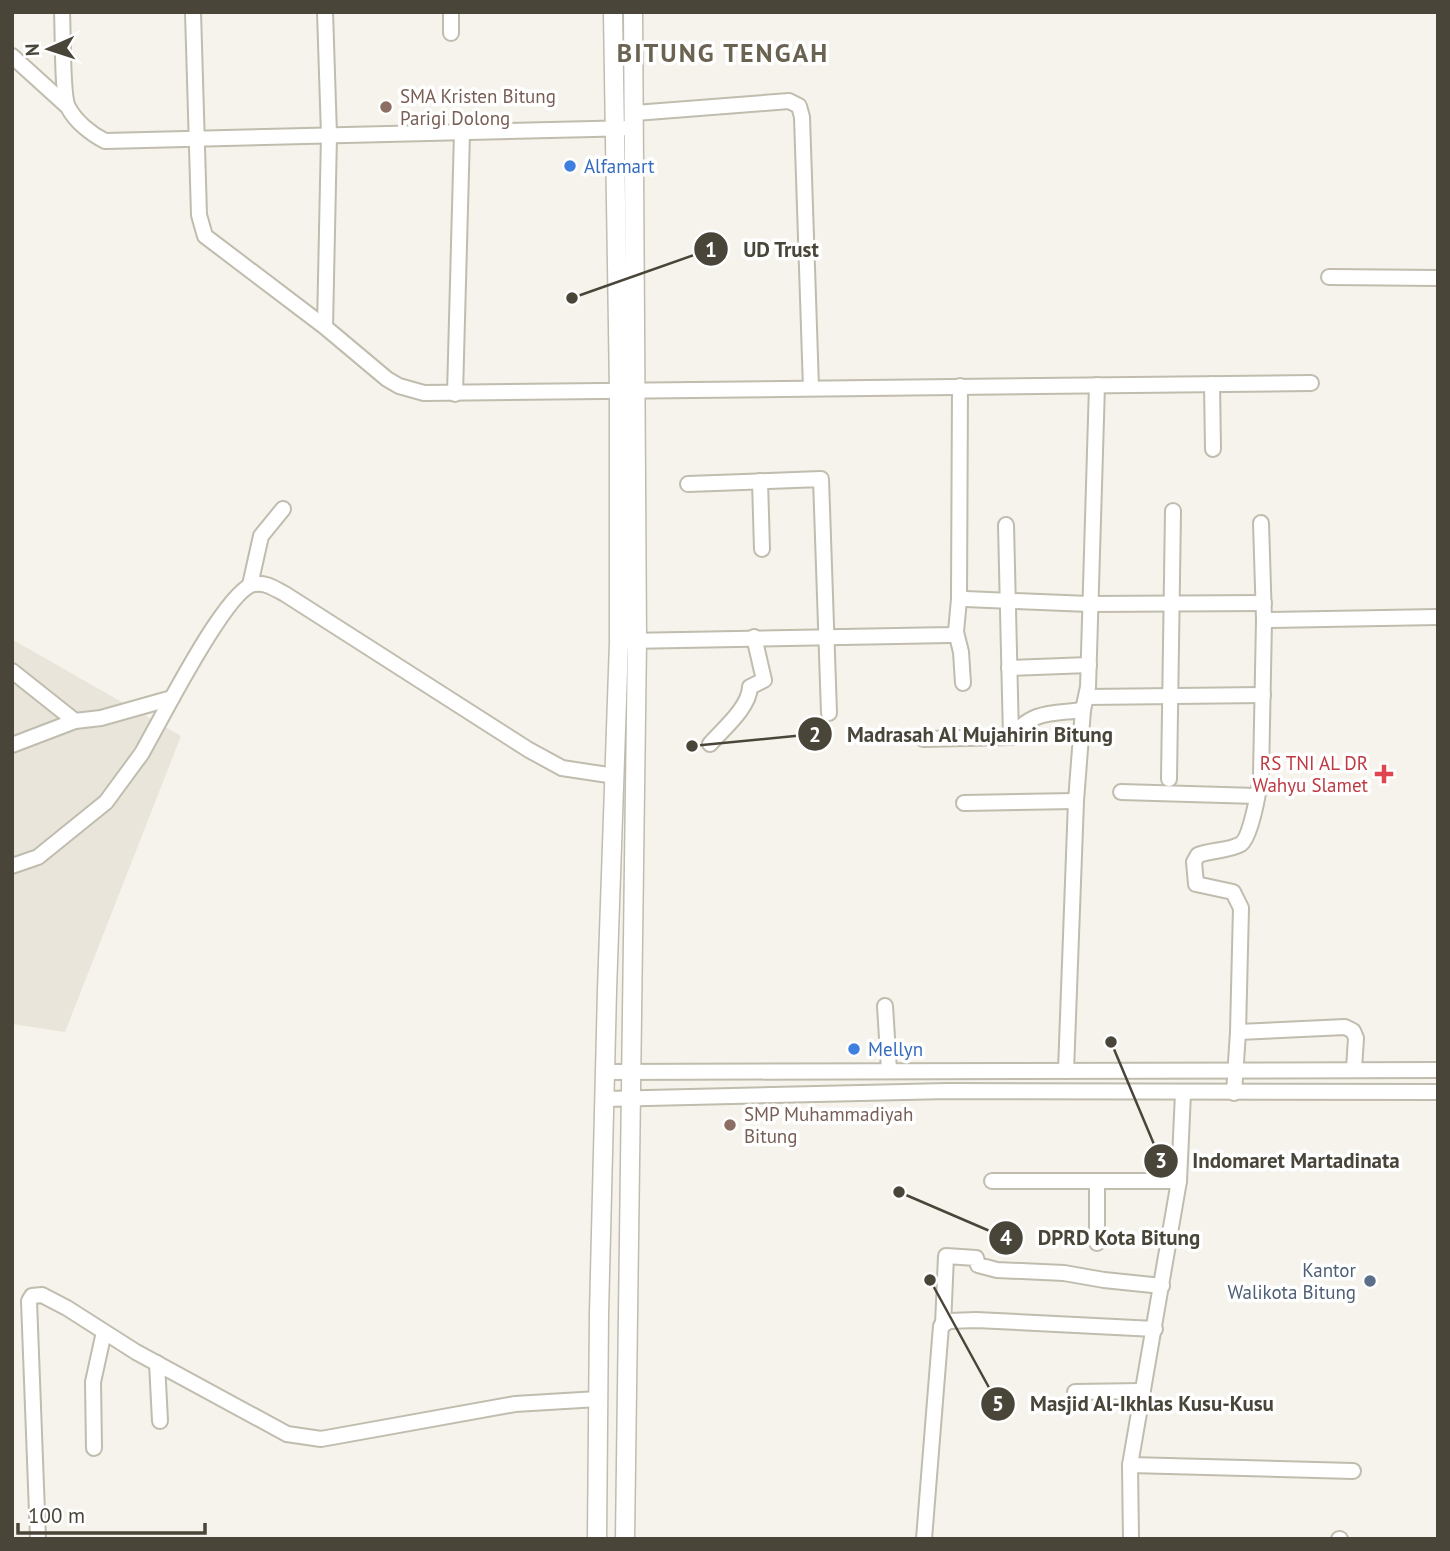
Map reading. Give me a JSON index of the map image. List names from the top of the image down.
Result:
{
  "districts": ["BITUNG TENGAH"],
  "places": {
    "other": [
      "SMA Kristen Bitung Parigi Dolong",
      "Alfamart",
      "UD Trust",
      "Madrasah Al Mujahirin Bitung",
      "Indomaret Martadinata",
      "Mellyn",
      "SMP Muhammadiyah Bitung",
      "DPRD Kota Bitung",
      "Masjid Al-Ikhlas Kusu-Kusu",
      "Kantor Walikota Bitung"
    ],
    "health": ["RS TNI AL DR Wahyu Slamet"]
  },
  "scale_bar": "100 m",
  "north": "left"
}
